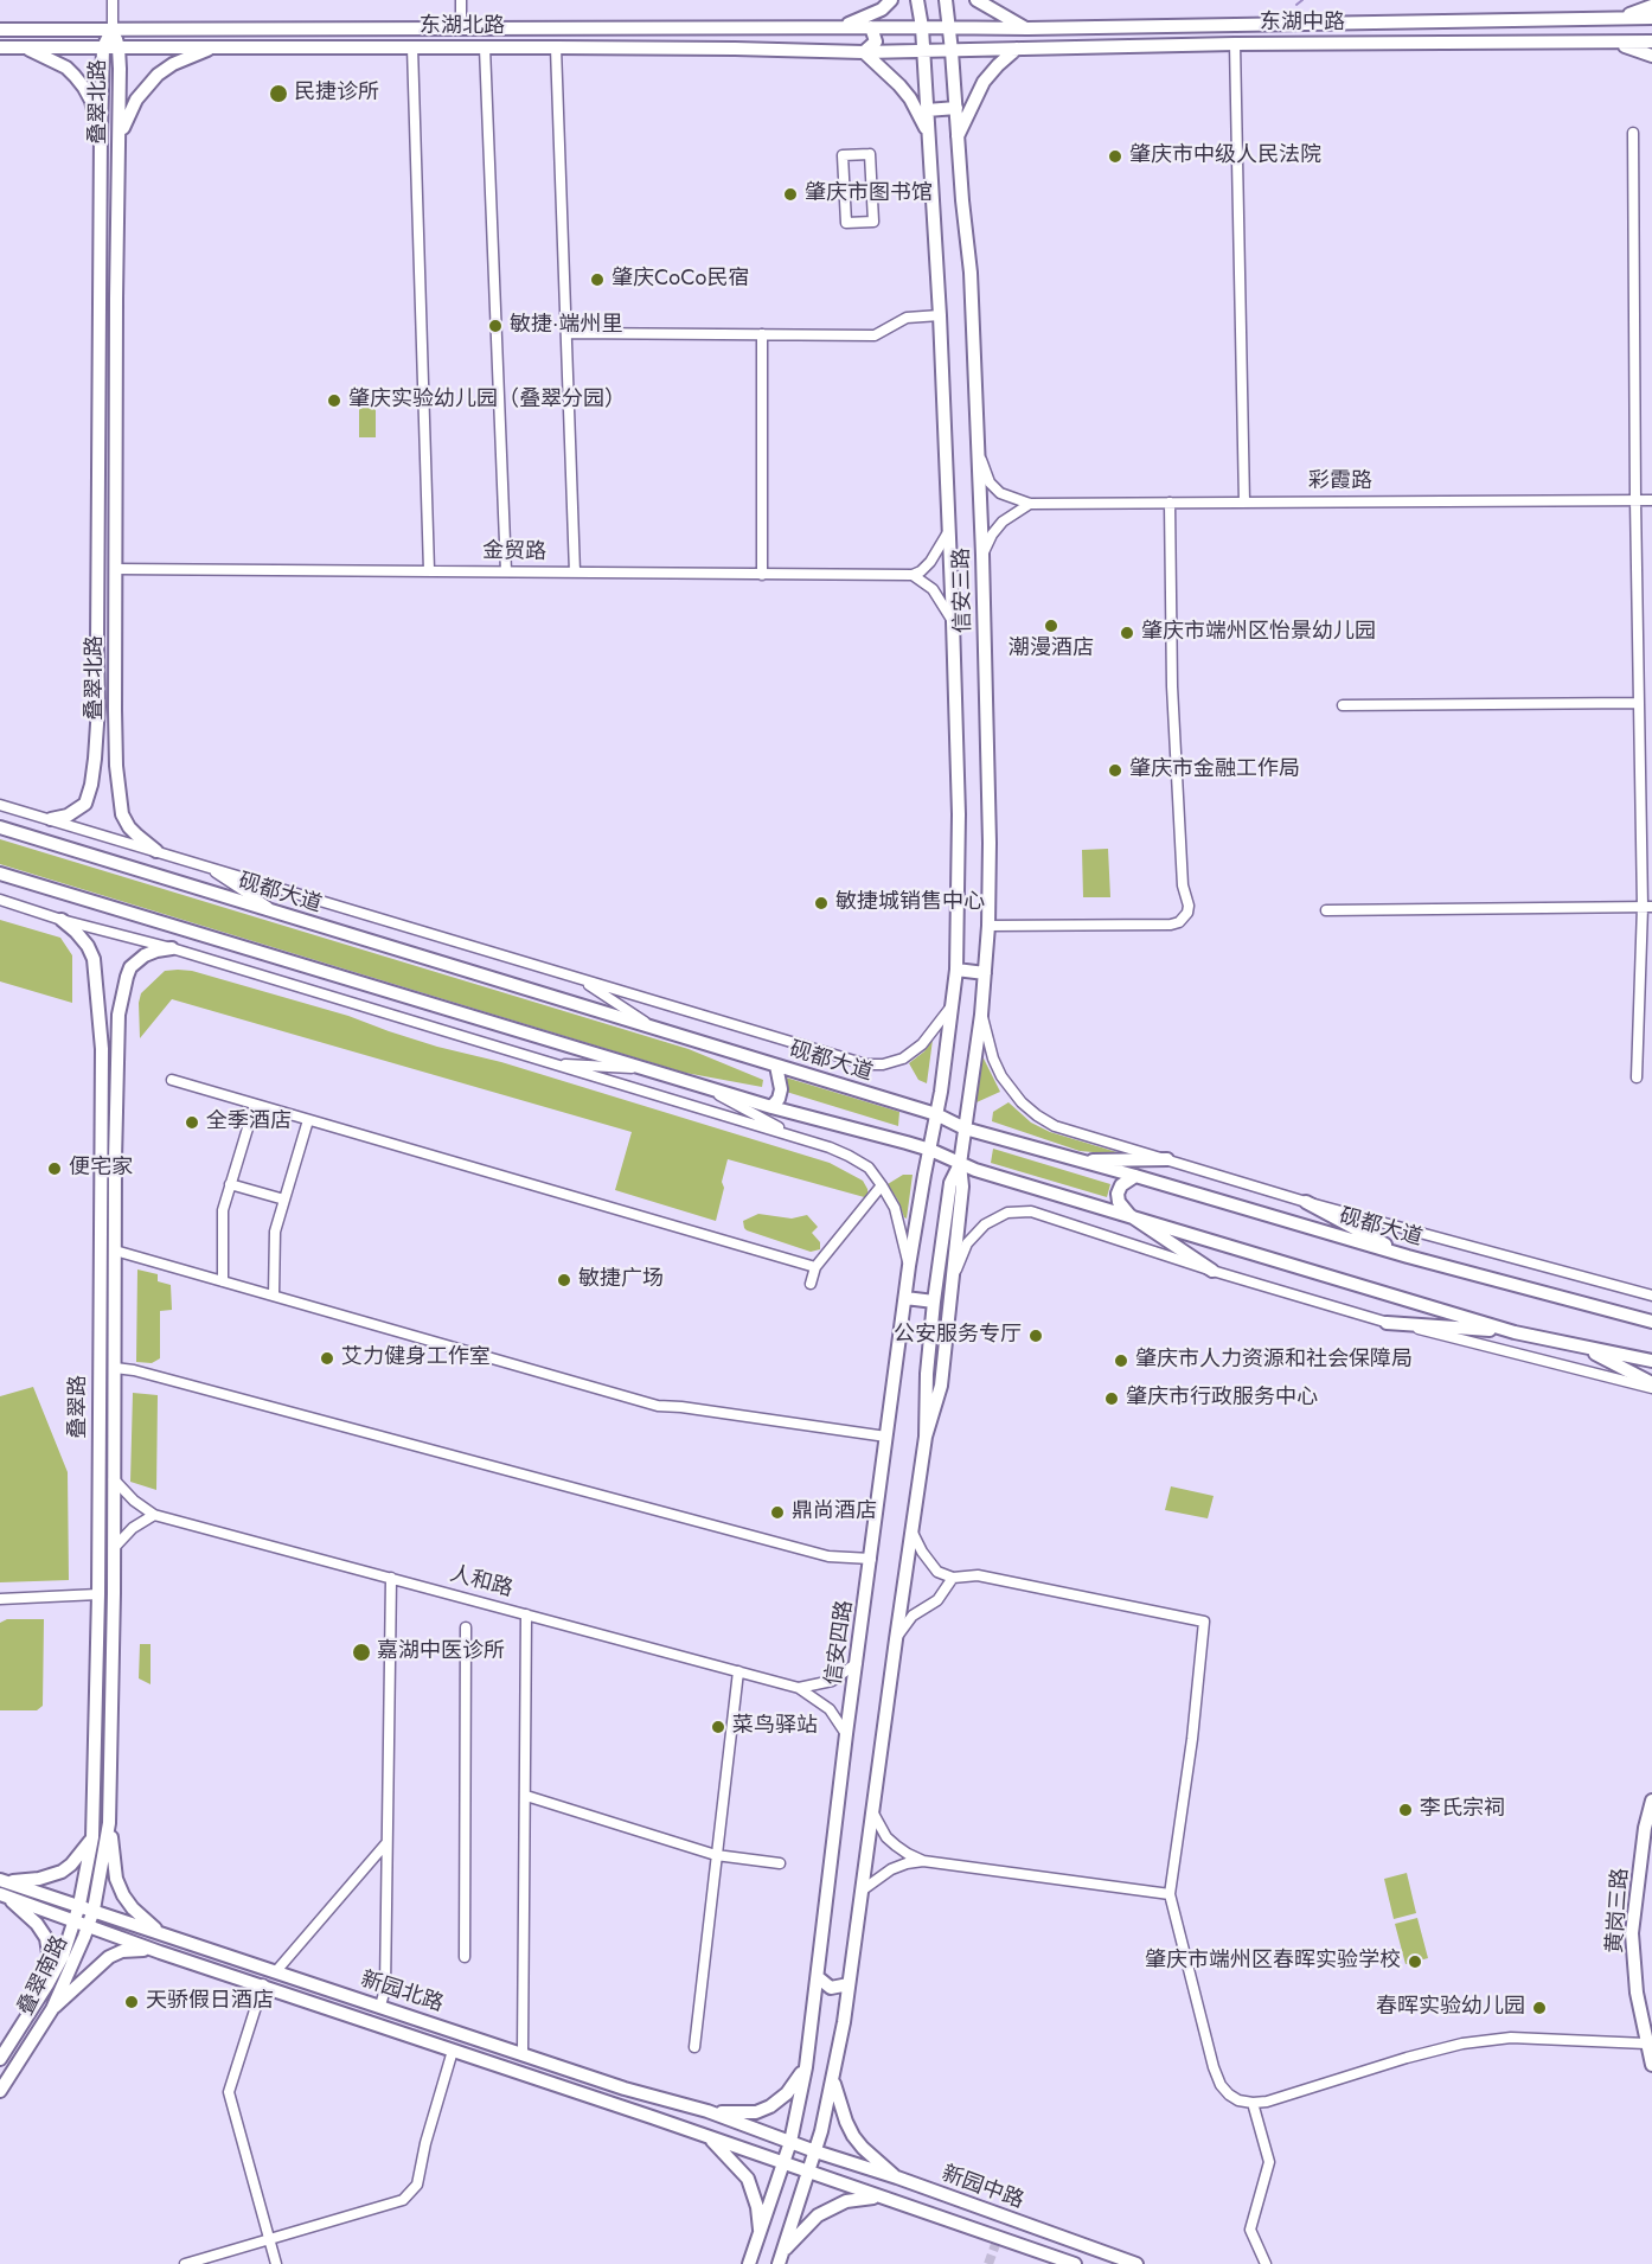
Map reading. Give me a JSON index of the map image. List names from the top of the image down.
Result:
{
  "streets": {
    "main road": [
      "东湖中路",
      "东湖北路",
      "叠翠北路",
      "信安三路",
      "砚都大道",
      "叠翠路",
      "信安四路",
      "黄岗三路",
      "叠翠南路",
      "新园北路",
      "新园中路"
    ],
    "street": ["彩霞路", "金贸路", "人和路"]
  },
  "crossings": [
    ["东湖中路", "东湖北路"],
    ["东湖中路", "信安三路"],
    ["东湖北路", "叠翠北路"],
    ["东湖北路", "信安三路"],
    ["叠翠北路", "金贸路"],
    ["叠翠北路", "砚都大道"],
    ["信安三路", "砚都大道"],
    ["信安三路", "信安四路"],
    ["叠翠路", "叠翠南路"],
    ["叠翠路", "新园北路"],
    ["信安四路", "新园北路"],
    ["叠翠南路", "新园北路"],
    ["新园北路", "新园中路"]
  ],
  "places": [
    "民捷诊所",
    "肇庆市中级人民法院",
    "肇庆市图书馆",
    "肇庆CoCo民宿",
    "敏捷·端州里",
    "肇庆实验幼儿园（叠翠分园）",
    "潮漫酒店",
    "肇庆市端州区怡景幼儿园",
    "肇庆市金融工作局",
    "敏捷城销售中心",
    "全季酒店",
    "便宅家",
    "敏捷广场",
    "公安服务专厅",
    "艾力健身工作室",
    "肇庆市人力资源和社会保障局",
    "肇庆市行政服务中心",
    "鼎尚酒店",
    "嘉湖中医诊所",
    "菜鸟驿站",
    "李氏宗祠",
    "肇庆市端州区春晖实验学校",
    "天骄假日酒店",
    "春晖实验幼儿园"
  ]
}
